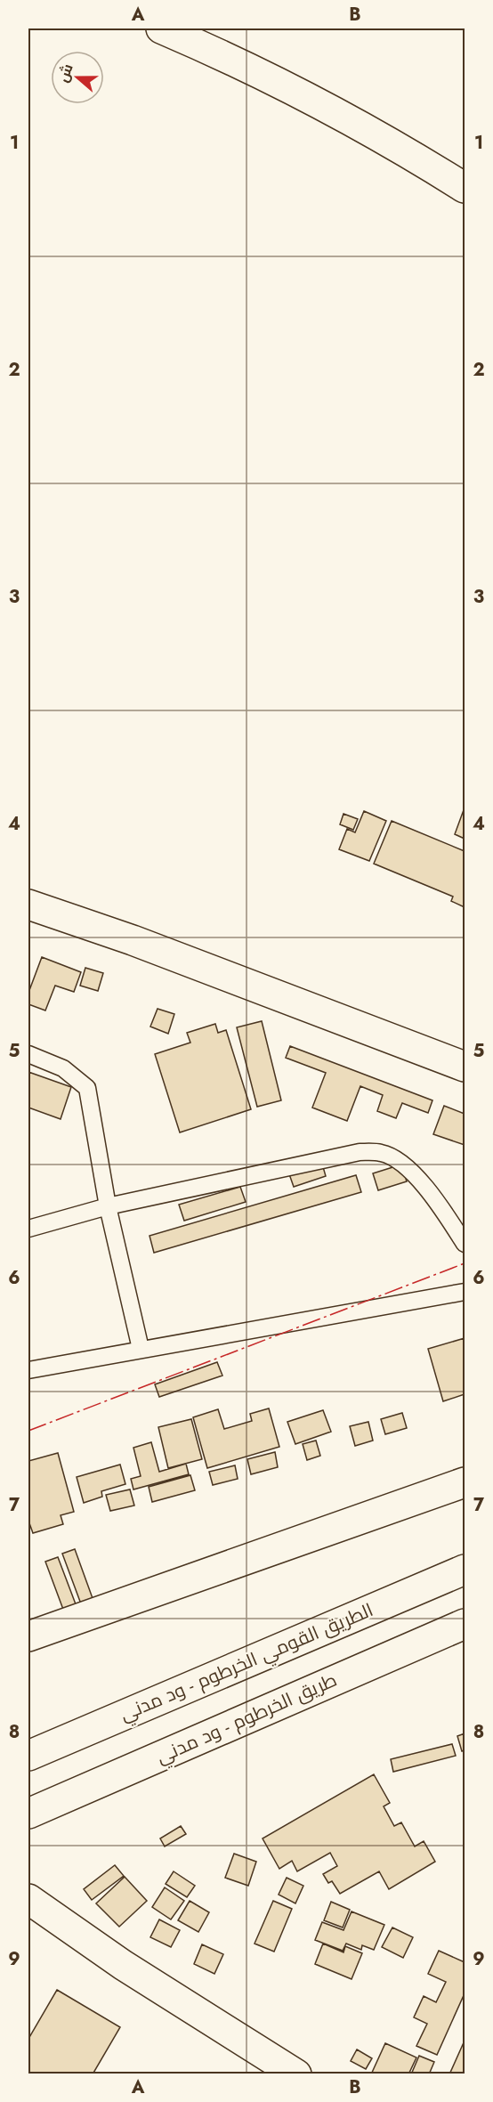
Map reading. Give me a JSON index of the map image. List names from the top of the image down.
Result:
{
  "streets": {
    "main road": ["الطريق القومي الخرطوم - ود مدني", "طريق الخرطوم - ود مدني"]
  },
  "north": "left",
  "grid": {
    "columns": ["A", "B"],
    "rows": [
      "1",
      "2",
      "3",
      "4",
      "5",
      "6",
      "7",
      "8",
      "9"
    ]
  }
}
